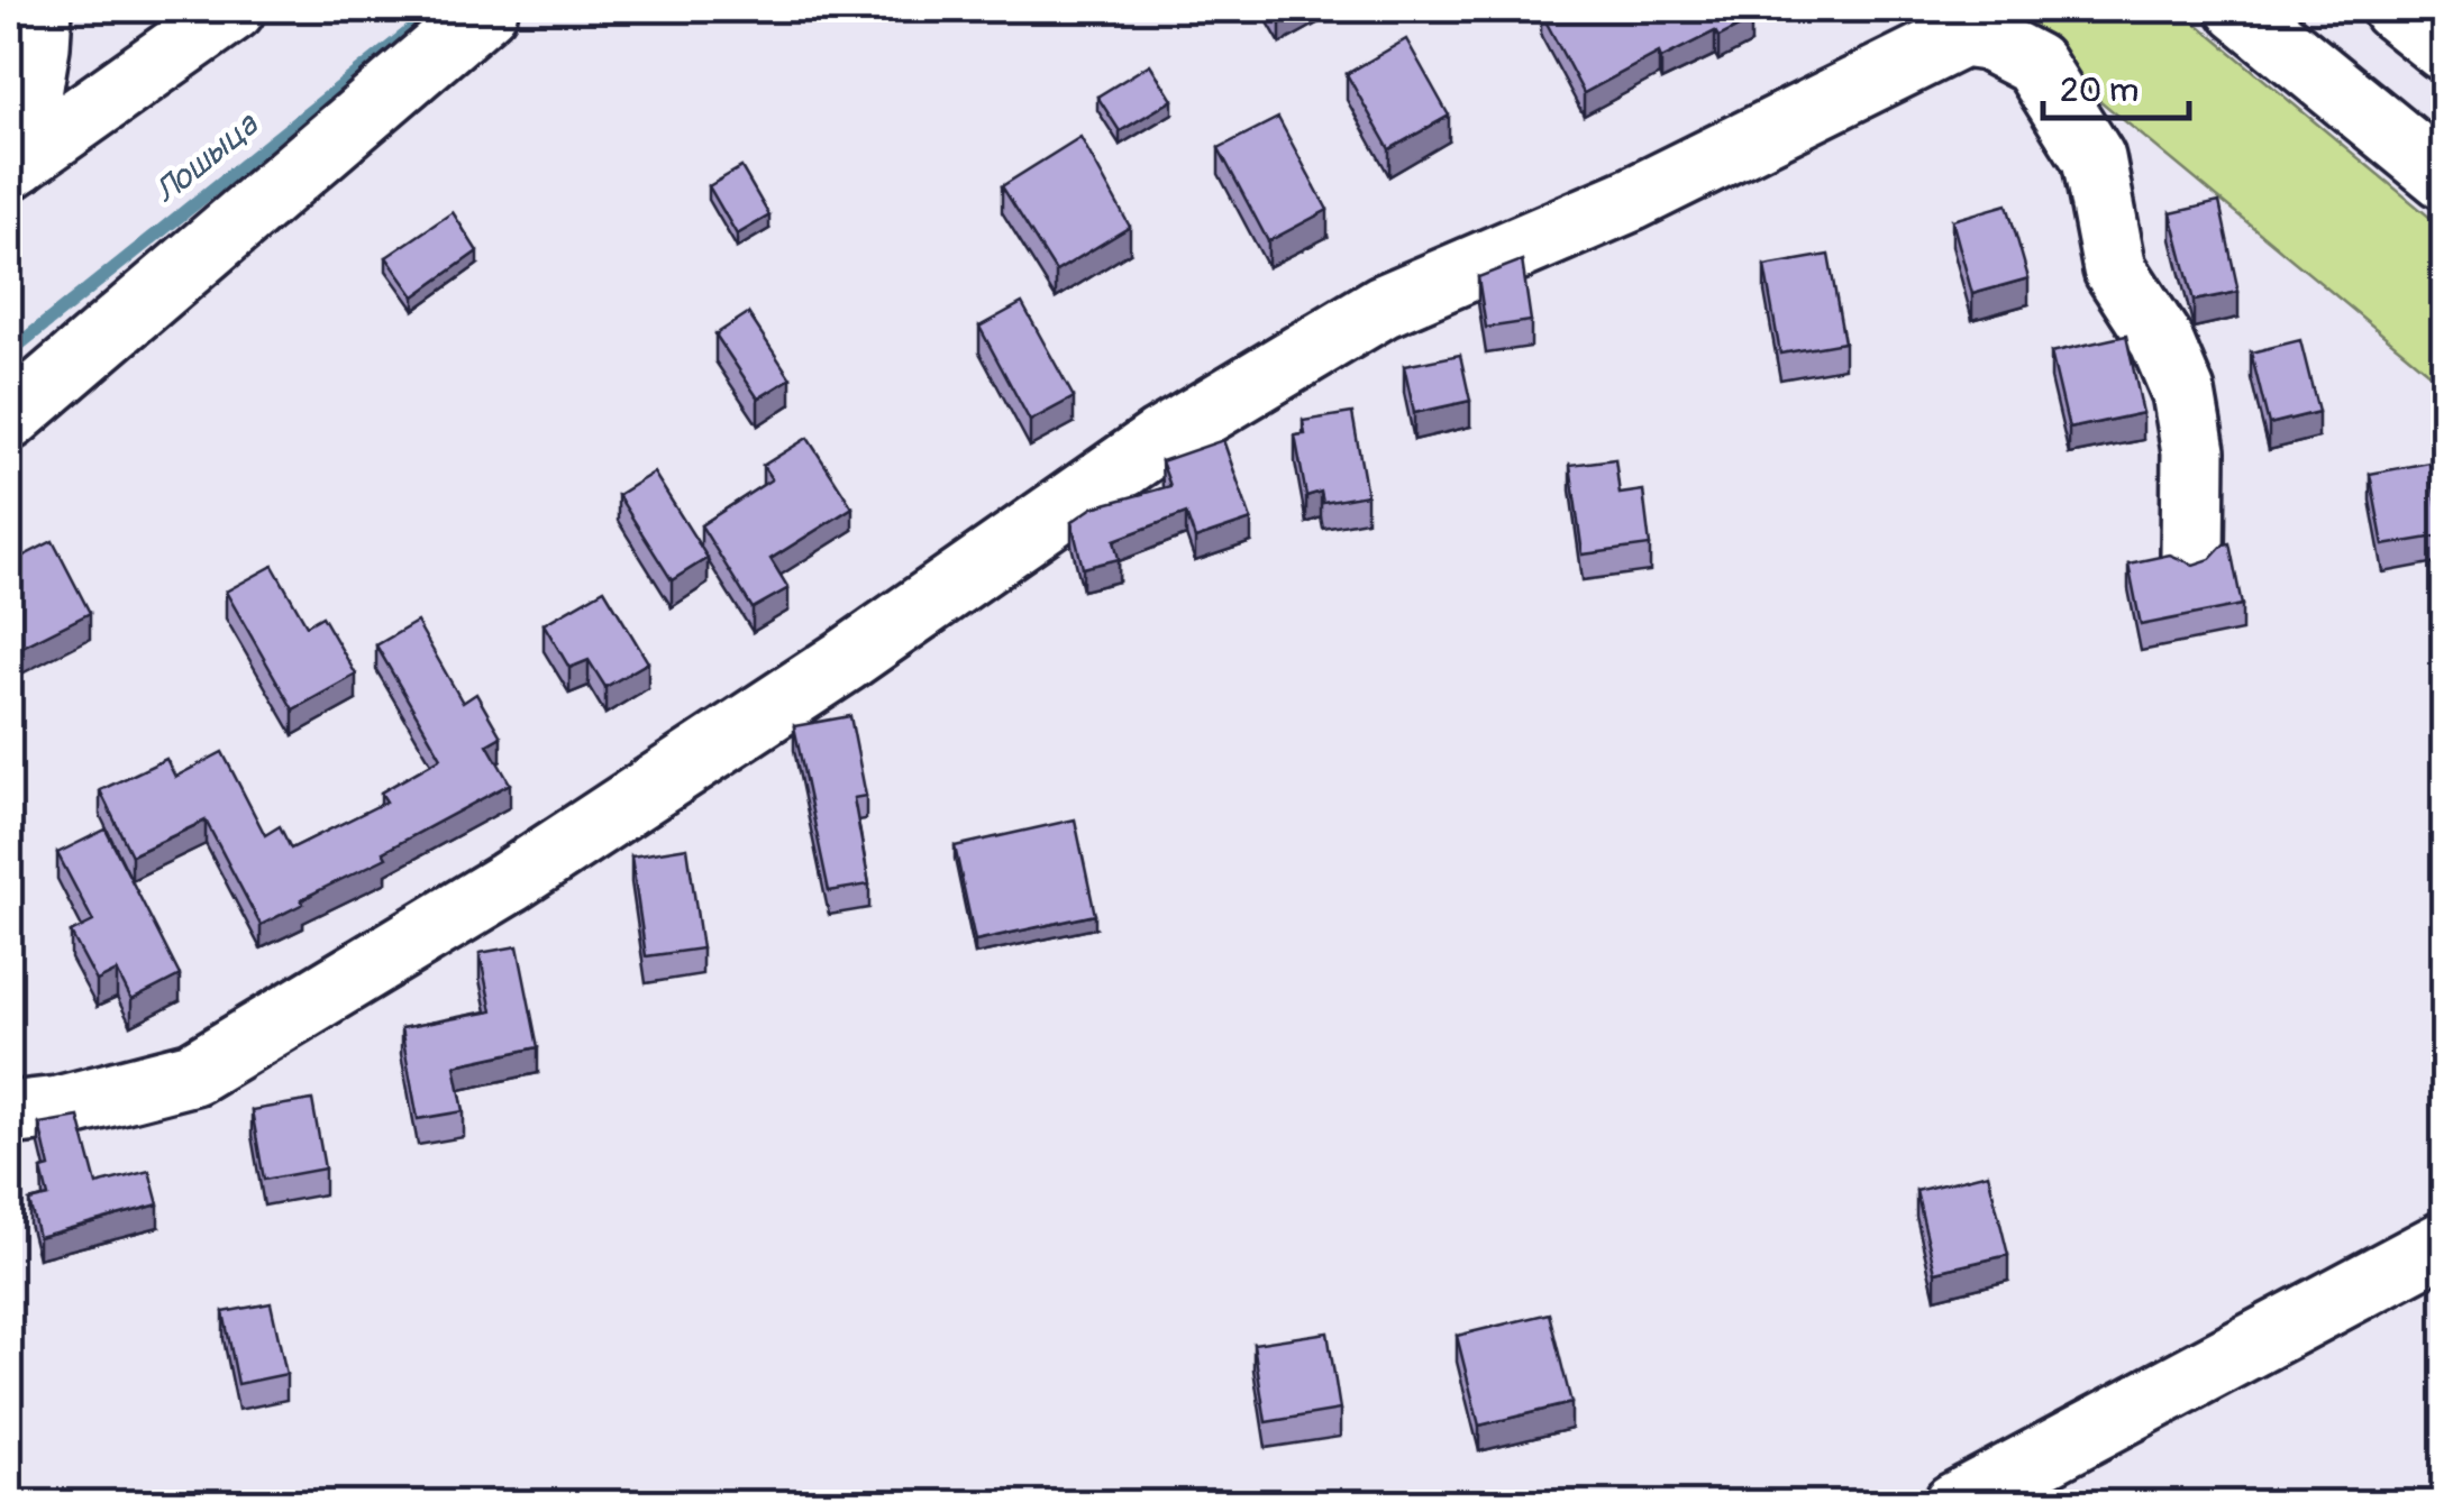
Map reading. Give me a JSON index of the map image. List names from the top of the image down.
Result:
{
  "water": ["Лошыца"],
  "scale_bar": "20 m"
}
